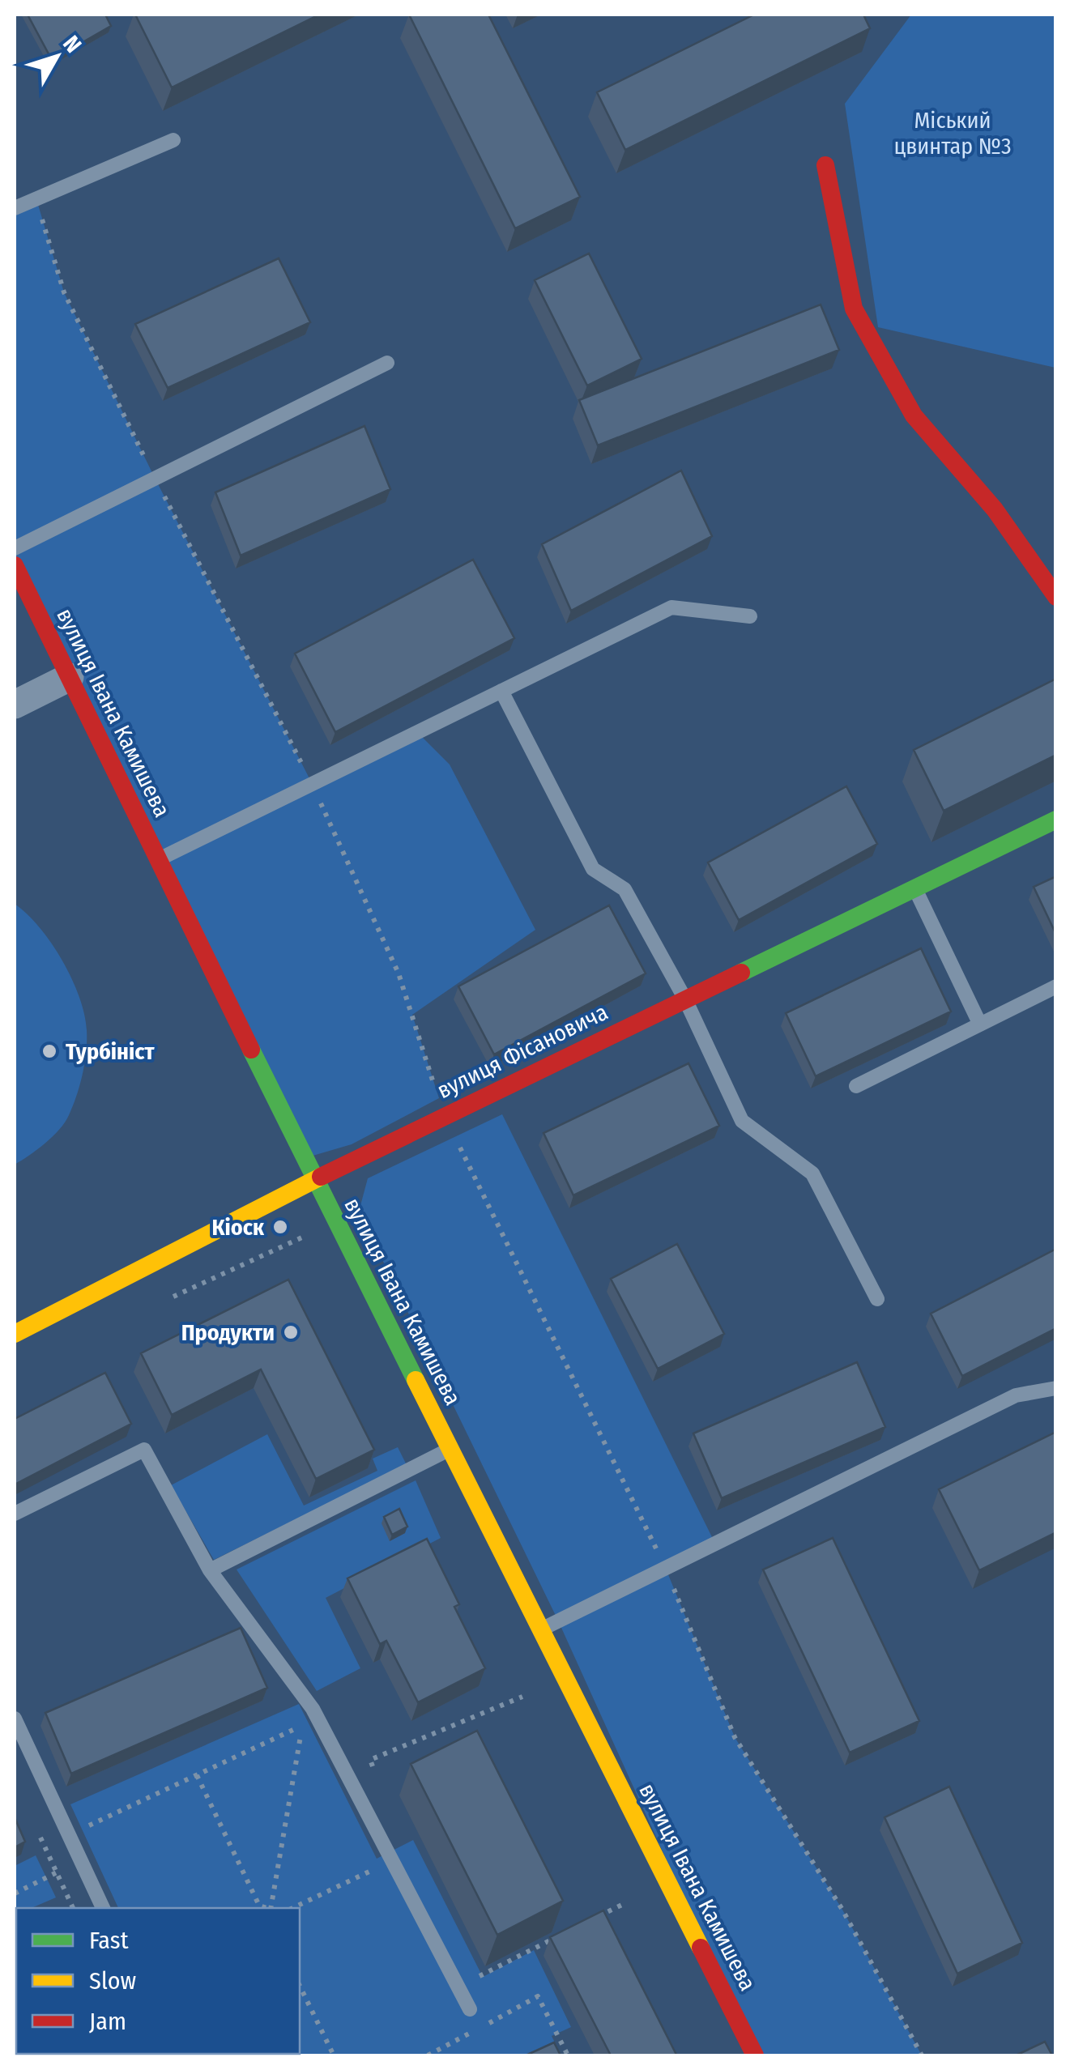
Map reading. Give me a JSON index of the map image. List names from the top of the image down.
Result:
{
  "streets": {
    "street": ["вулиця Івана Камишева", "вулиця Фісановича"]
  },
  "crossings": [
    ["вулиця Івана Камишева", "вулиця Фісановича"]
  ],
  "parks": ["Міський цвинтар №3"],
  "places": ["Турбініст", "Кіоск", "Продукти"],
  "legend": ["Fast", "Slow", "Jam"],
  "north": "top right"
}
